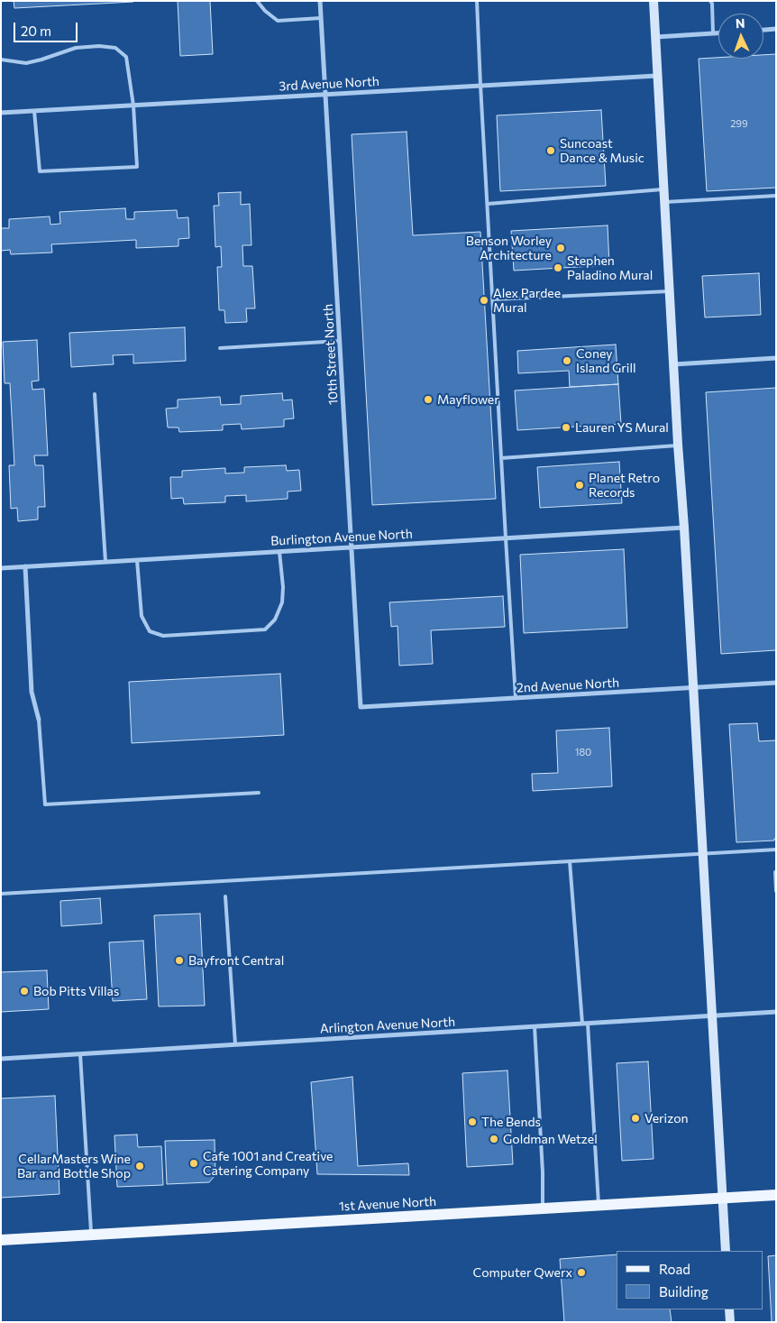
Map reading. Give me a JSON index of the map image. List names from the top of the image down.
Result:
{
  "streets": {
    "main road": ["1st Avenue North"],
    "street": [
      "3rd Avenue North",
      "10th Street North",
      "Burlington Avenue North",
      "2nd Avenue North",
      "Arlington Avenue North"
    ]
  },
  "crossings": [
    ["3rd Avenue North", "10th Street North"],
    ["10th Street North", "Burlington Avenue North"],
    ["10th Street North", "2nd Avenue North"]
  ],
  "places": [
    "Suncoast Dance & Music",
    "Benson Worley Architecture",
    "Stephen Paladino Mural",
    "Alex Pardee Mural",
    "Coney Island Grill",
    "Mayflower",
    "Lauren YS Mural",
    "Planet Retro Records",
    "Bayfront Central",
    "Bob Pitts Villas",
    "Verizon",
    "The Bends",
    "Goldman Wetzel",
    "Cafe 1001 and Creative Catering Company",
    "CellarMasters Wine Bar and Bottle Shop",
    "Computer Qwerx"
  ],
  "house_numbers": ["299", "180"],
  "legend": ["Road", "Building"],
  "scale_bar": "20 m",
  "north": "top"
}
